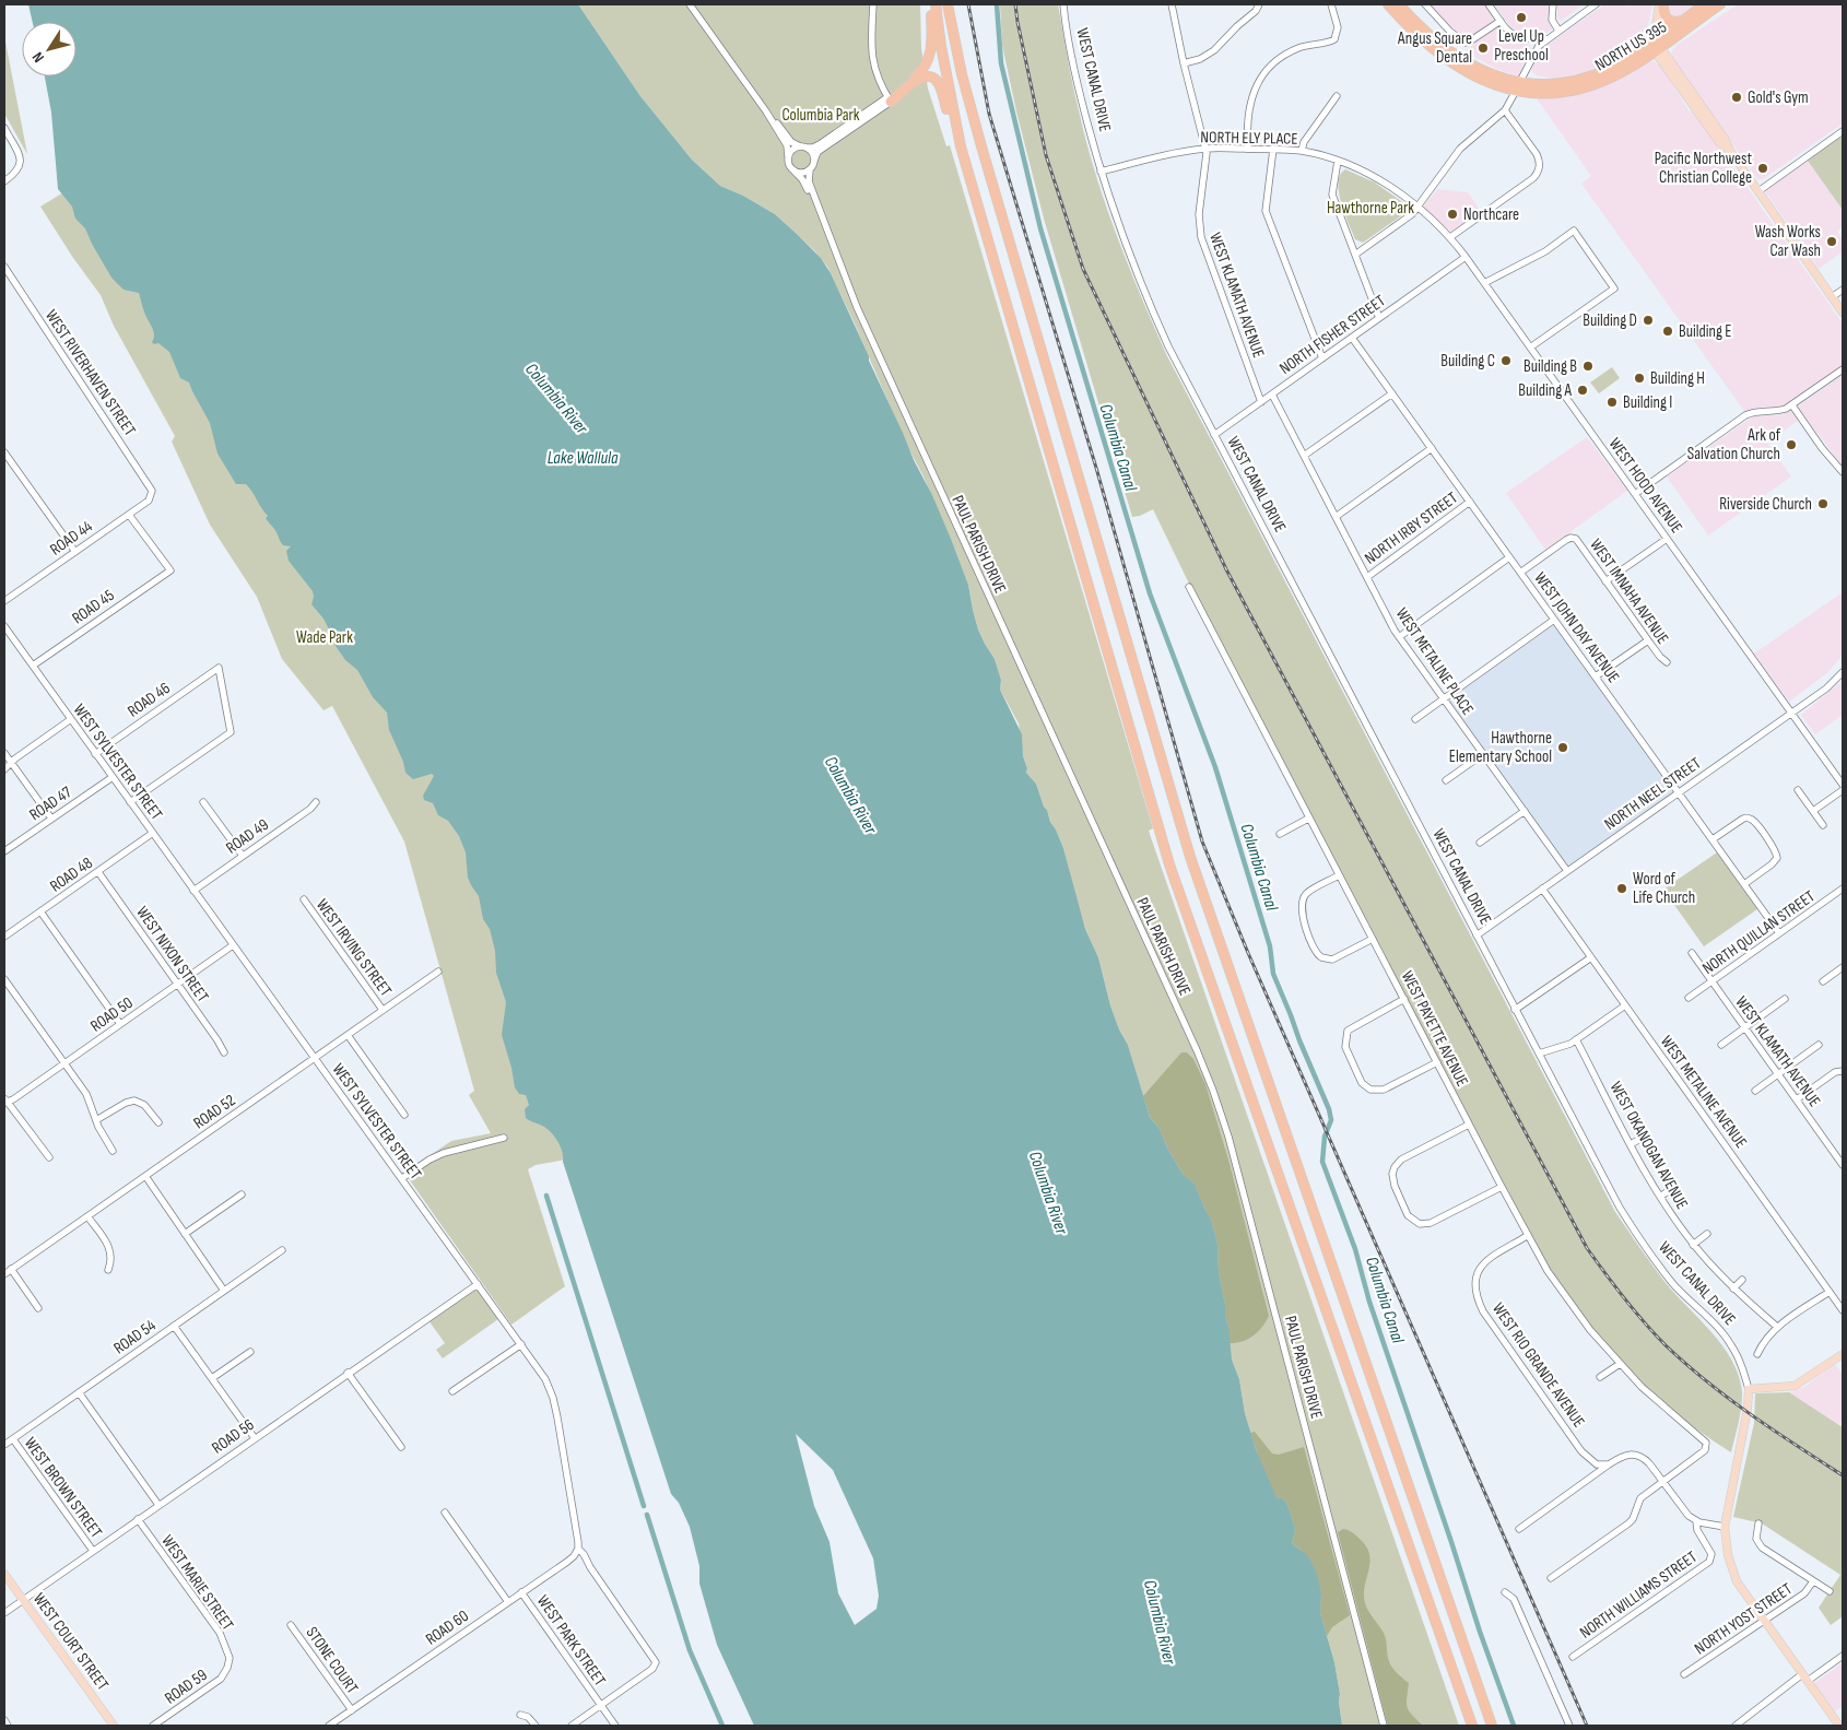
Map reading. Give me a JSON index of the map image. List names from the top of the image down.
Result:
{
  "streets": {
    "highway": ["NORTH US 395"],
    "main road": ["WEST CANAL DRIVE", "WEST COURT STREET"],
    "street": [
      "NORTH ELY PLACE",
      "WEST KLAMATH AVENUE",
      "NORTH FISHER STREET",
      "WEST RIVERHAVEN STREET",
      "WEST HOOD AVENUE",
      "NORTH IRBY STREET",
      "ROAD 44",
      "PAUL PARISH DRIVE",
      "WEST IMNAHA AVENUE",
      "ROAD 45",
      "WEST JOHN DAY AVENUE",
      "WEST METALINE PLACE",
      "ROAD 46",
      "WEST SYLVESTER STREET",
      "NORTH NEEL STREET",
      "ROAD 47",
      "ROAD 49",
      "ROAD 48",
      "NORTH QUILLAN STREET",
      "WEST IRVING STREET",
      "WEST NIXON STREET",
      "ROAD 50",
      "WEST PAYETTE AVENUE",
      "WEST METALINE AVENUE",
      "ROAD 52",
      "WEST OKANOGAN AVENUE",
      "ROAD 54",
      "WEST RIO GRANDE AVENUE",
      "ROAD 56",
      "WEST BROWN STREET",
      "WEST MARIE STREET",
      "NORTH WILLIAMS STREET",
      "NORTH YOST STREET",
      "ROAD 60",
      "WEST PARK STREET",
      "STONE COURT",
      "ROAD 59"
    ]
  },
  "crossings": [
    ["WEST CANAL DRIVE", "NORTH ELY PLACE"],
    ["WEST CANAL DRIVE", "NORTH FISHER STREET"],
    ["WEST CANAL DRIVE", "NORTH NEEL STREET"],
    ["WEST CANAL DRIVE", "NORTH YOST STREET"],
    ["NORTH ELY PLACE", "WEST KLAMATH AVENUE"],
    ["NORTH ELY PLACE", "WEST HOOD AVENUE"],
    ["WEST KLAMATH AVENUE", "NORTH FISHER STREET"],
    ["WEST KLAMATH AVENUE", "NORTH QUILLAN STREET"],
    ["NORTH FISHER STREET", "WEST HOOD AVENUE"],
    ["NORTH FISHER STREET", "WEST JOHN DAY AVENUE"],
    ["NORTH FISHER STREET", "WEST METALINE PLACE"],
    ["WEST RIVERHAVEN STREET", "ROAD 44"],
    ["WEST HOOD AVENUE", "NORTH NEEL STREET"],
    ["NORTH IRBY STREET", "WEST JOHN DAY AVENUE"],
    ["NORTH IRBY STREET", "WEST METALINE PLACE"],
    ["ROAD 44", "ROAD 45"],
    ["WEST IMNAHA AVENUE", "WEST JOHN DAY AVENUE"],
    ["ROAD 45", "WEST SYLVESTER STREET"],
    ["WEST JOHN DAY AVENUE", "NORTH NEEL STREET"],
    ["WEST JOHN DAY AVENUE", "NORTH QUILLAN STREET"],
    ["WEST METALINE PLACE", "NORTH NEEL STREET"],
    ["ROAD 46", "WEST SYLVESTER STREET"],
    ["WEST SYLVESTER STREET", "ROAD 47"],
    ["WEST SYLVESTER STREET", "ROAD 49"],
    ["WEST SYLVESTER STREET", "ROAD 48"],
    ["WEST SYLVESTER STREET", "ROAD 50"],
    ["WEST SYLVESTER STREET", "ROAD 52"],
    ["WEST SYLVESTER STREET", "ROAD 56"],
    ["WEST SYLVESTER STREET", "ROAD 60"],
    ["NORTH NEEL STREET", "WEST METALINE AVENUE"],
    ["ROAD 48", "WEST NIXON STREET"],
    ["WEST IRVING STREET", "ROAD 52"],
    ["WEST NIXON STREET", "ROAD 50"],
    ["WEST PAYETTE AVENUE", "WEST RIO GRANDE AVENUE"],
    ["ROAD 54", "WEST BROWN STREET"],
    ["ROAD 56", "WEST BROWN STREET"],
    ["ROAD 56", "WEST MARIE STREET"],
    ["ROAD 56", "WEST COURT STREET"],
    ["WEST MARIE STREET", "ROAD 59"],
    ["ROAD 60", "WEST PARK STREET"],
    ["ROAD 60", "STONE COURT"]
  ],
  "water": ["Columbia River", "Columbia Canal", "Lake Wallula"],
  "parks": ["Columbia Park", "Hawthorne Park", "Wade Park"],
  "places": [
    "Level Up Preschool",
    "Angus Square Dental",
    "Gold's Gym",
    "Pacific Northwest Christian College",
    "Northcare",
    "Wash Works Car Wash",
    "Building D",
    "Building E",
    "Building C",
    "Building B",
    "Building H",
    "Building A",
    "Building I",
    "Ark of Salvation Church",
    "Riverside Church",
    "Hawthorne Elementary School",
    "Word of Life Church"
  ],
  "north": "bottom left"
}
